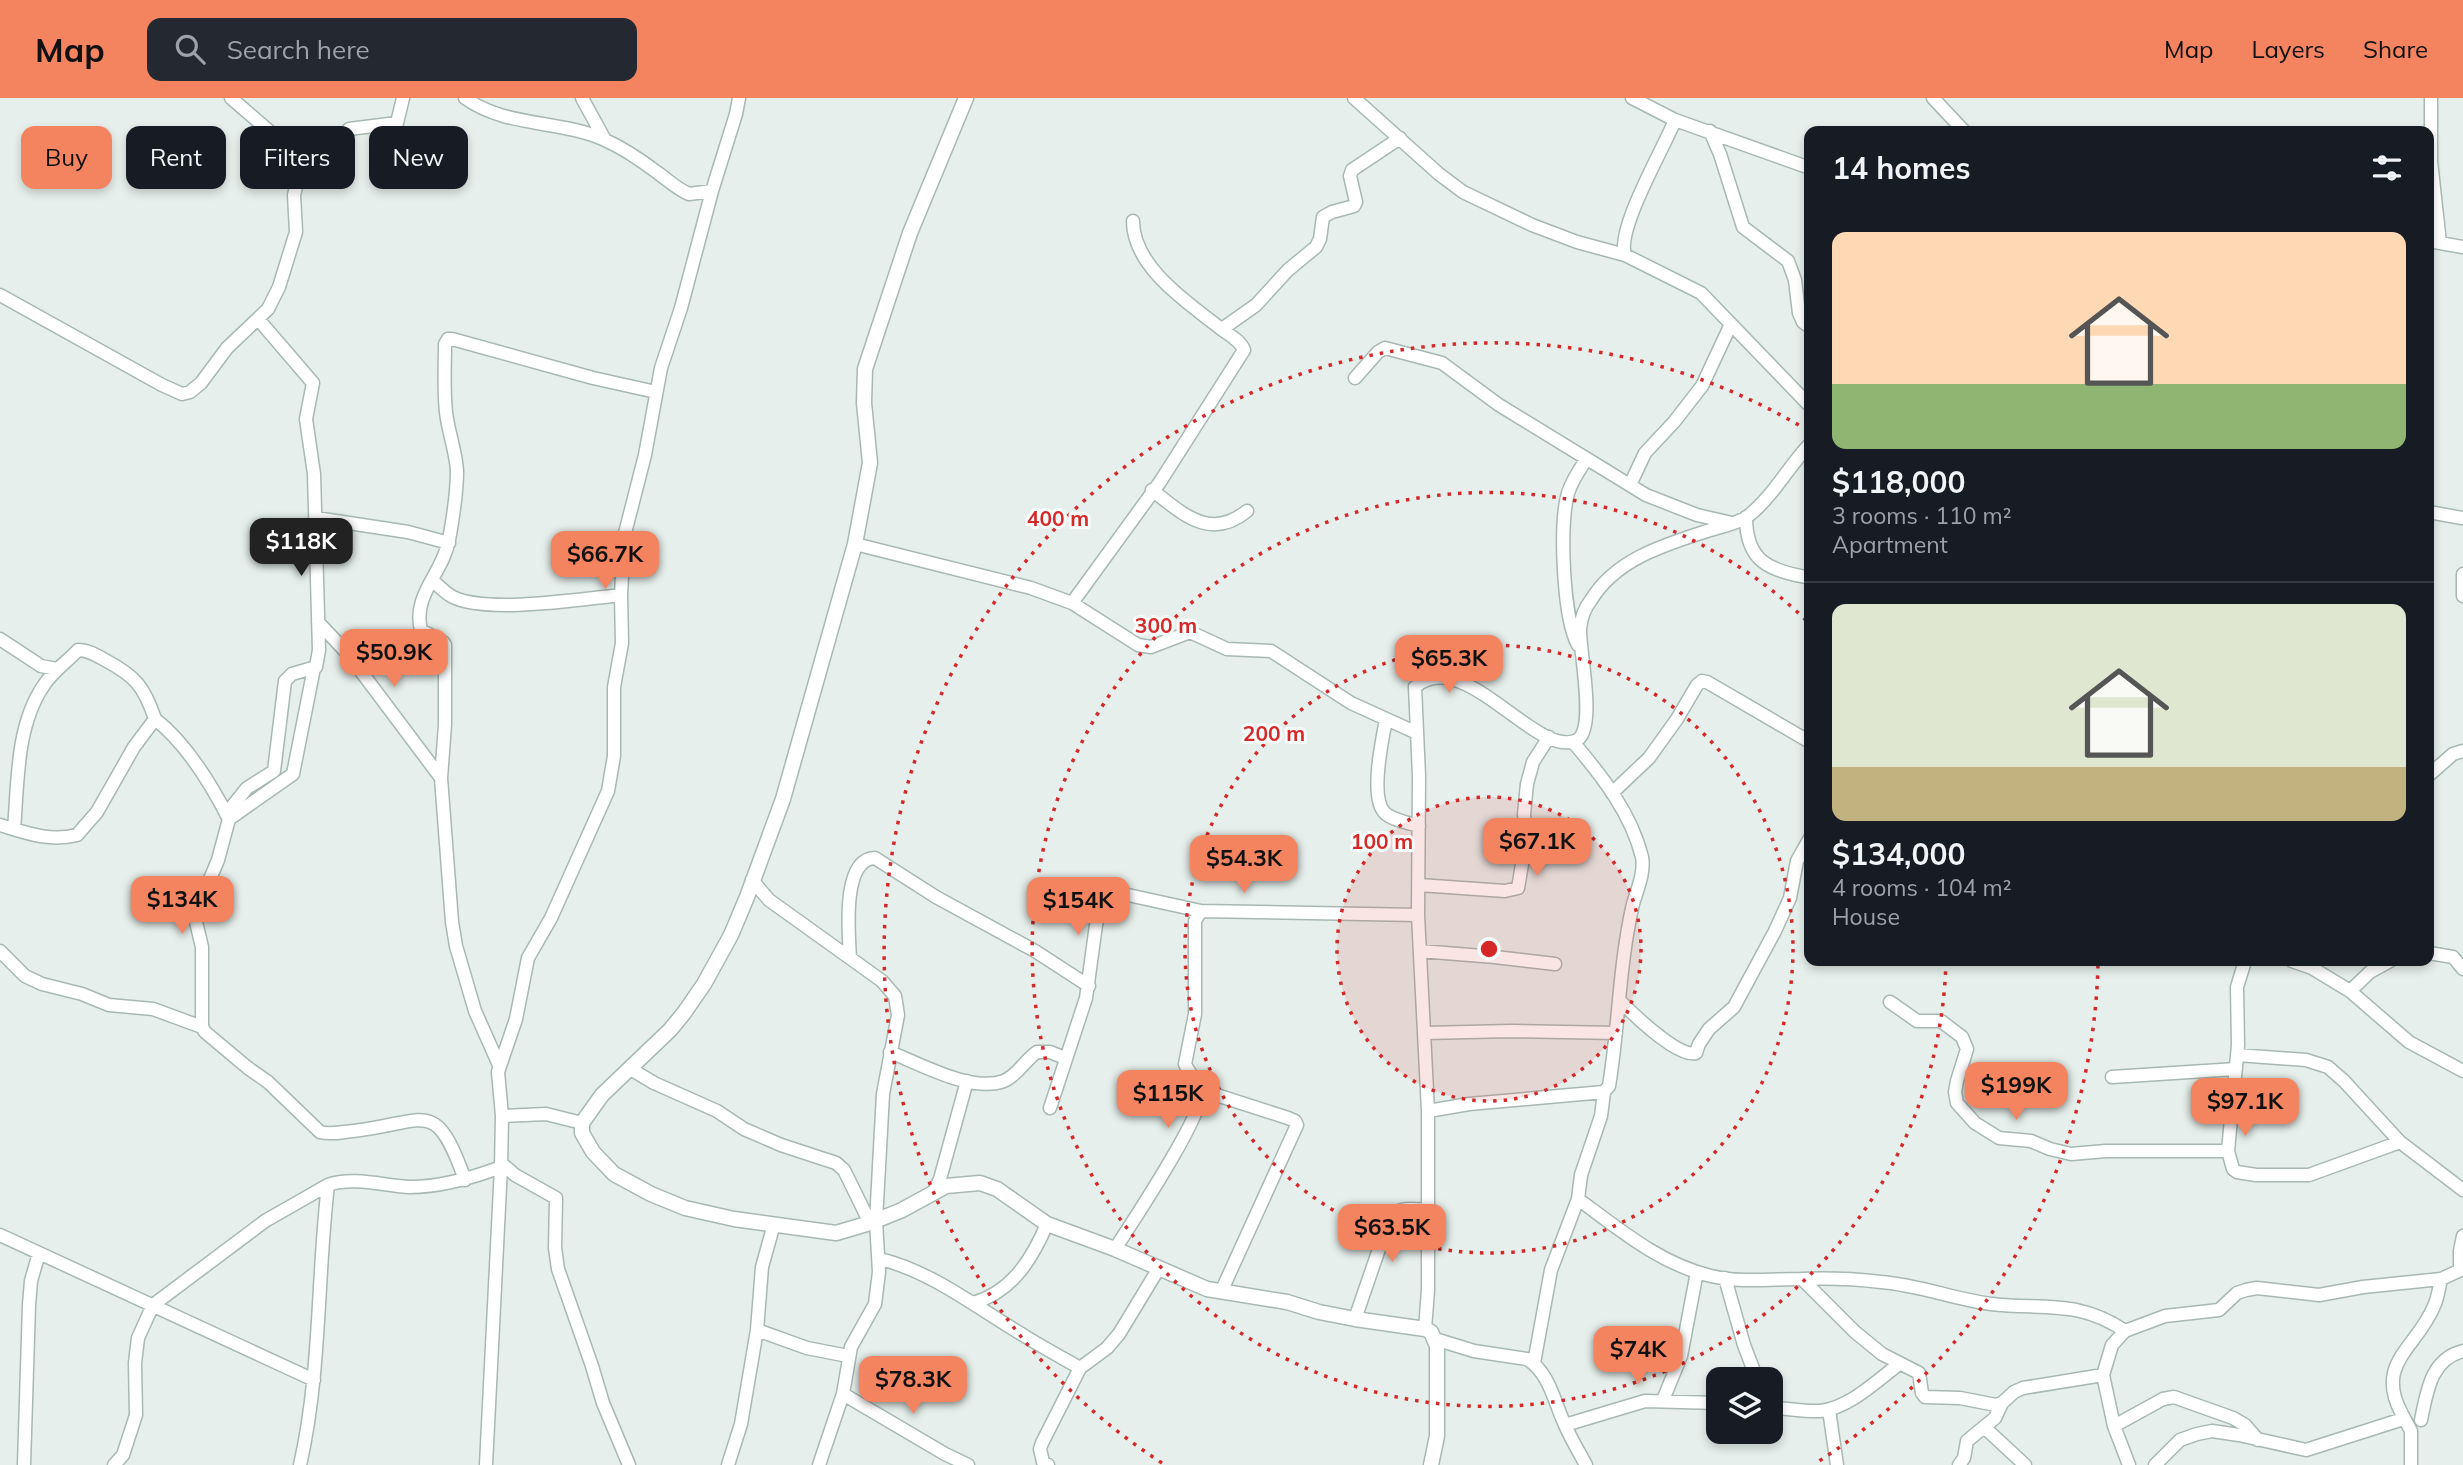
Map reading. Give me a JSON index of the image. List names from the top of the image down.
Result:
{
  "page": {
    "header": "Map",
    "search": "Search here",
    "nav": ["Map", "Layers", "Share"],
    "chip": [
      "Buy",
      "Rent",
      "Filters",
      "New"
    ],
    "heading": "14 homes",
    "list": [
      {
        "name": "$118,000",
        "note": "3 rooms · 110 m² · Apartment"
      },
      {
        "name": "$134,000",
        "note": "4 rooms · 104 m² · House"
      }
    ],
    "price": [
      "$118K",
      "$66.7K",
      "$50.9K",
      "$65.3K",
      "$67.1K",
      "$54.3K",
      "$134K",
      "$154K",
      "$199K",
      "$115K",
      "$97.1K",
      "$63.5K",
      "$74K",
      "$78.3K"
    ]
  },
  "rings": [
    "400 m",
    "300 m",
    "200 m",
    "100 m"
  ]
}
